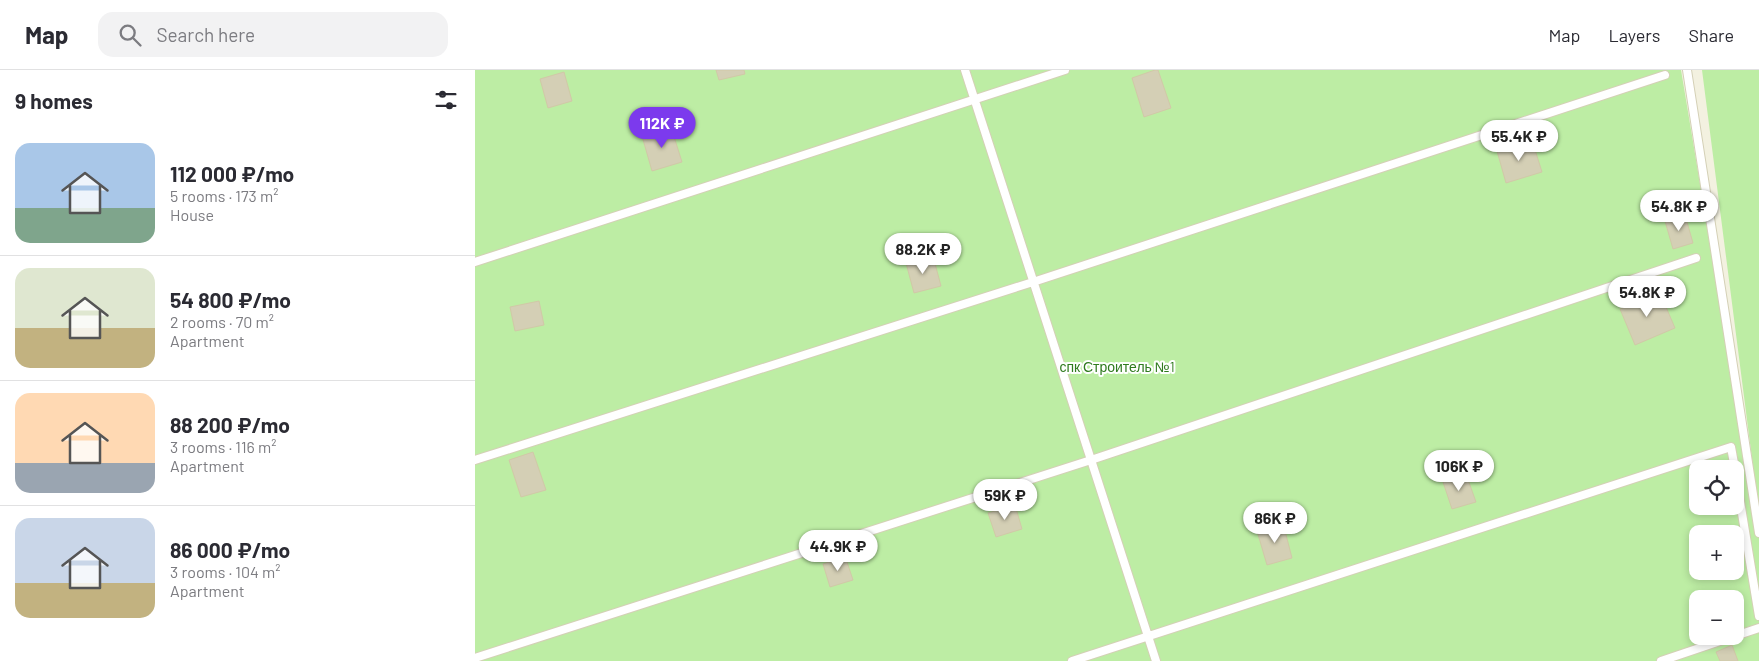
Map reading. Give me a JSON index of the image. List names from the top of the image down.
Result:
{
  "parks": ["спк Строитель №1"],
  "page": {
    "header": "Map",
    "search": "Search here",
    "nav": ["Map", "Layers", "Share"],
    "heading": "9 homes",
    "price": [
      "112K ₽",
      "55.4K ₽",
      "54.8K ₽",
      "88.2K ₽",
      "54.8K ₽",
      "106K ₽",
      "59K ₽",
      "86K ₽",
      "44.9K ₽"
    ],
    "list": [
      {
        "name": "112 000 ₽/mo",
        "note": "5 rooms · 173 m² · House"
      },
      {
        "name": "54 800 ₽/mo",
        "note": "2 rooms · 70 m² · Apartment"
      },
      {
        "name": "88 200 ₽/mo",
        "note": "3 rooms · 116 m² · Apartment"
      },
      {
        "name": "86 000 ₽/mo",
        "note": "3 rooms · 104 m² · Apartment"
      }
    ],
    "map_buttons": ["+", "−"]
  }
}
